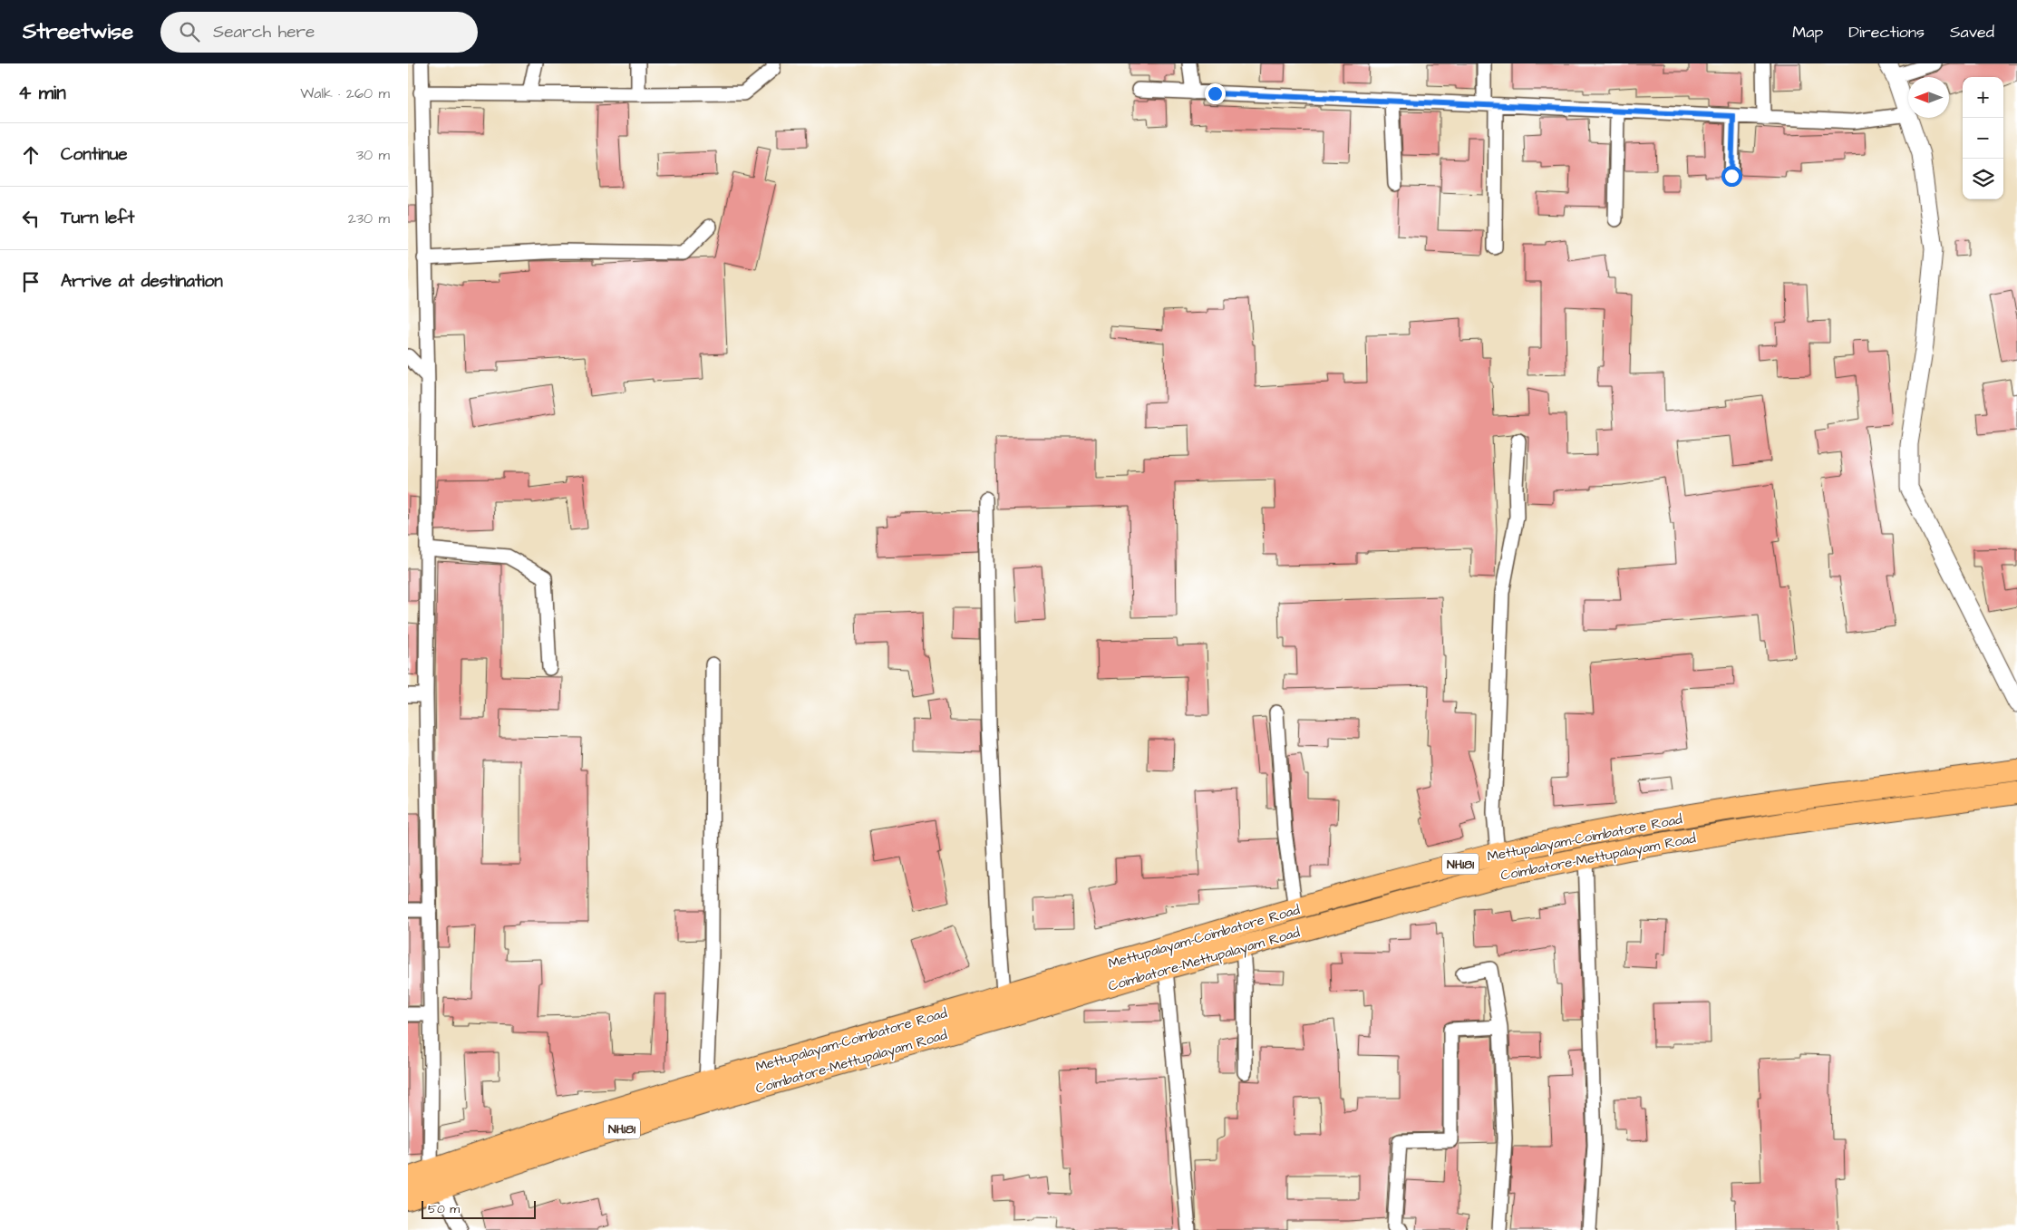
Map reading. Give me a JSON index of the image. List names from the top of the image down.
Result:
{
  "streets": {
    "highway": ["Mettupalayam-Coimbatore Road", "Coimbatore-Mettupalayam Road", "NH181"]
  },
  "crossings": [
    ["Mettupalayam-Coimbatore Road", "Coimbatore-Mettupalayam Road"]
  ],
  "scale_bar": "50 m",
  "north": "left",
  "page": {
    "header": "Streetwise",
    "search": "Search here",
    "nav": ["Map", "Directions", "Saved"],
    "heading": ["4 min", "Walk · 260 m"],
    "map_buttons": ["+", "−"],
    "list": [
      ["Continue", "30 m"],
      ["Turn left", "230 m"],
      "Arrive at destination"
    ],
    "scale": "50 m"
  }
}
